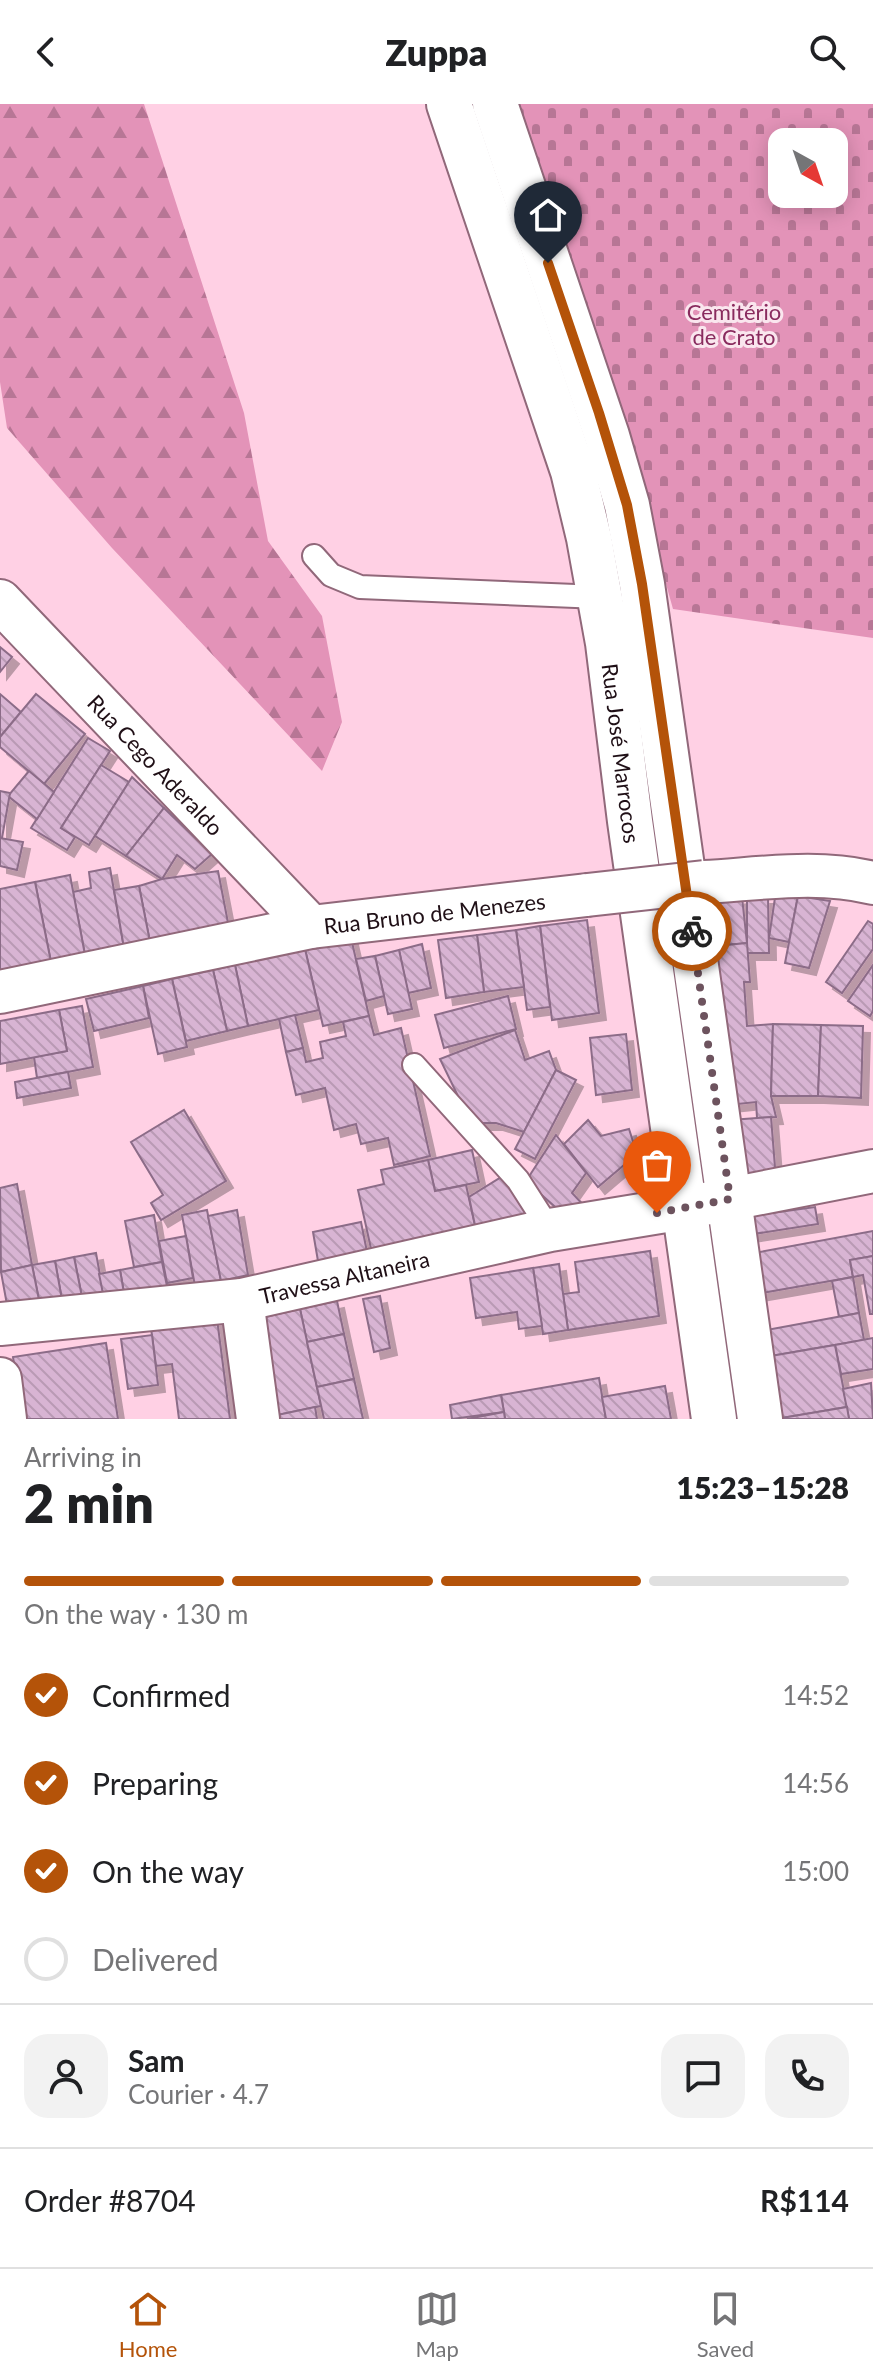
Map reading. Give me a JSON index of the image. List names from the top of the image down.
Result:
{
  "streets": {
    "main road": ["Rua José Marrocos"],
    "street": ["Rua Cego Aderaldo", "Rua Bruno de Menezes", "Travessa Altaneira"]
  },
  "crossings": [
    ["Rua José Marrocos", "Travessa Altaneira"],
    ["Rua Cego Aderaldo", "Rua Bruno de Menezes"]
  ],
  "parks": ["Cemitério de Crato"],
  "north": "bottom right",
  "page": {
    "header": "Zuppa",
    "heading": ["2 min", "Arriving in", "15:23–15:28"],
    "panel": [
      "Sam",
      "Courier · 4.7",
      "Order #8704",
      "R$114"
    ],
    "bar": "On the way · 130 m",
    "list": [
      ["Confirmed", "14:52"],
      ["Preparing", "14:56"],
      ["On the way", "15:00"],
      "Delivered"
    ],
    "tabs": ["Home", "Map", "Saved"]
  }
}
